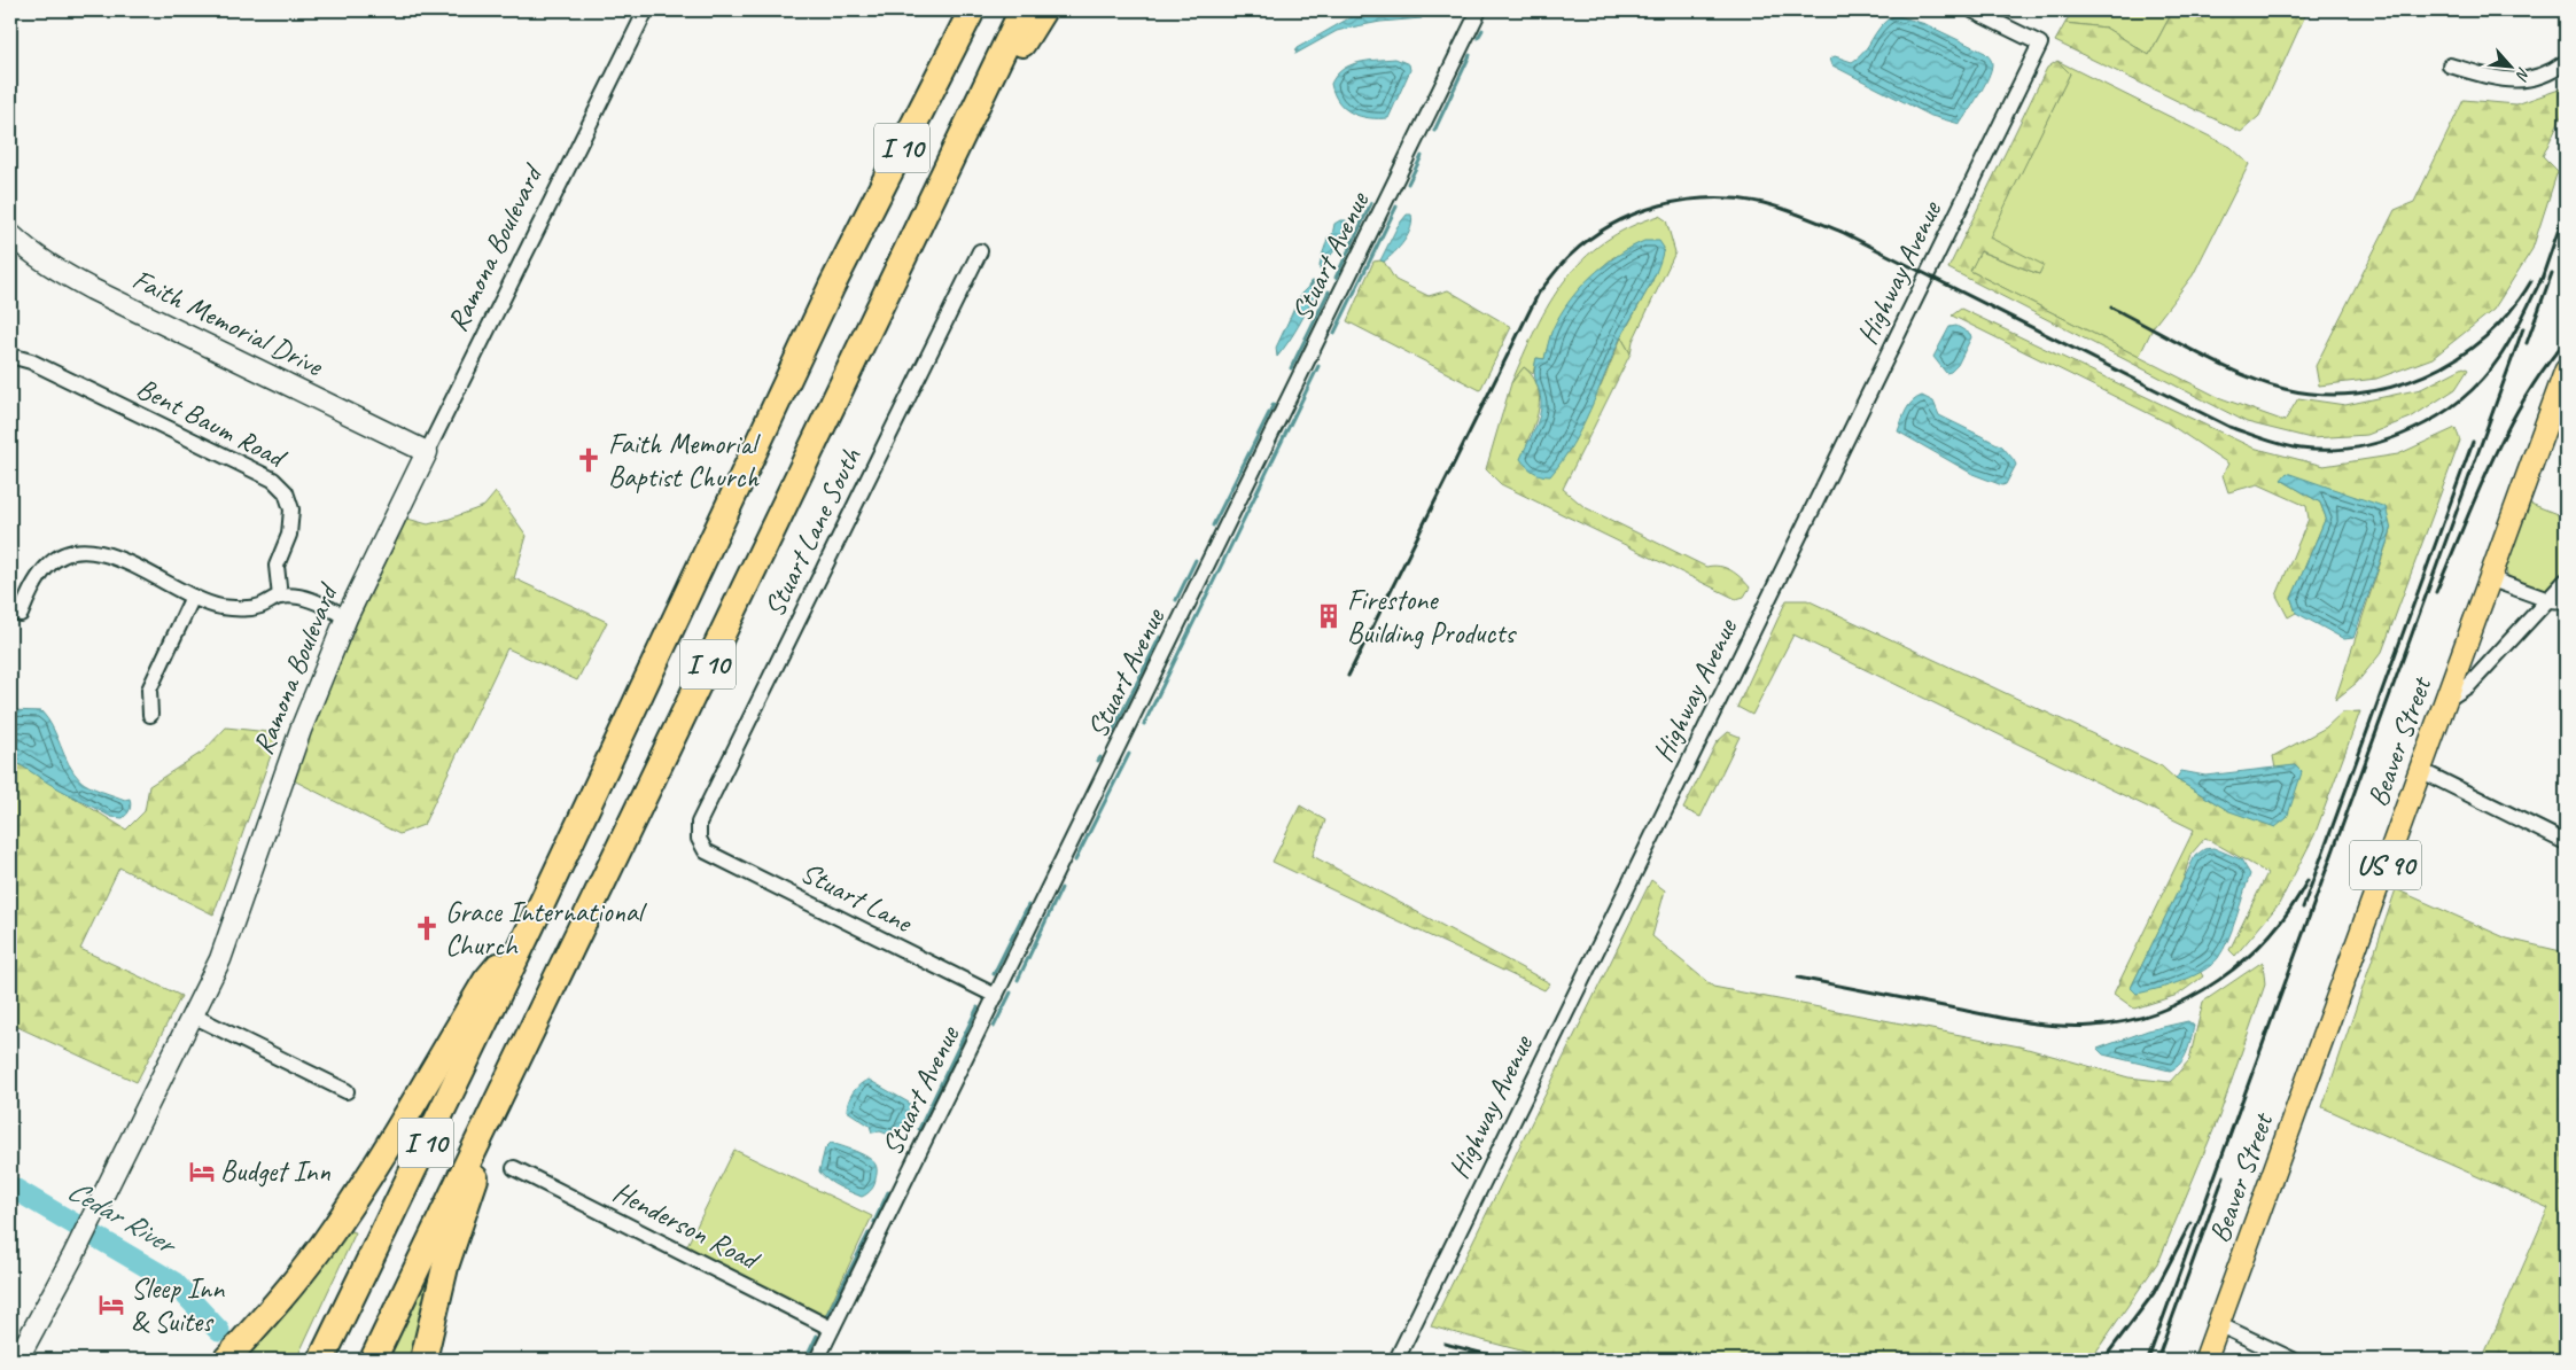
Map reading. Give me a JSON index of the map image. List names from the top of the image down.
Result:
{
  "streets": {
    "highway": ["I 10"],
    "main road": ["Beaver Street", "US 90"],
    "street": [
      "Ramona Boulevard",
      "Stuart Avenue",
      "Highway Avenue",
      "Faith Memorial Drive",
      "Bent Baum Road",
      "Stuart Lane South",
      "Stuart Lane",
      "Henderson Road"
    ]
  },
  "crossings": [
    ["Ramona Boulevard", "Faith Memorial Drive"],
    ["Stuart Avenue", "Stuart Lane"],
    ["Stuart Avenue", "Henderson Road"],
    ["Stuart Lane South", "Stuart Lane"]
  ],
  "water": ["Cedar River"],
  "places": {
    "church": ["Faith Memorial Baptist Church", "Grace International Church"],
    "building": ["Firestone Building Products"],
    "hotel": ["Budget Inn", "Sleep Inn & Suites"]
  },
  "north": "bottom right"
}
